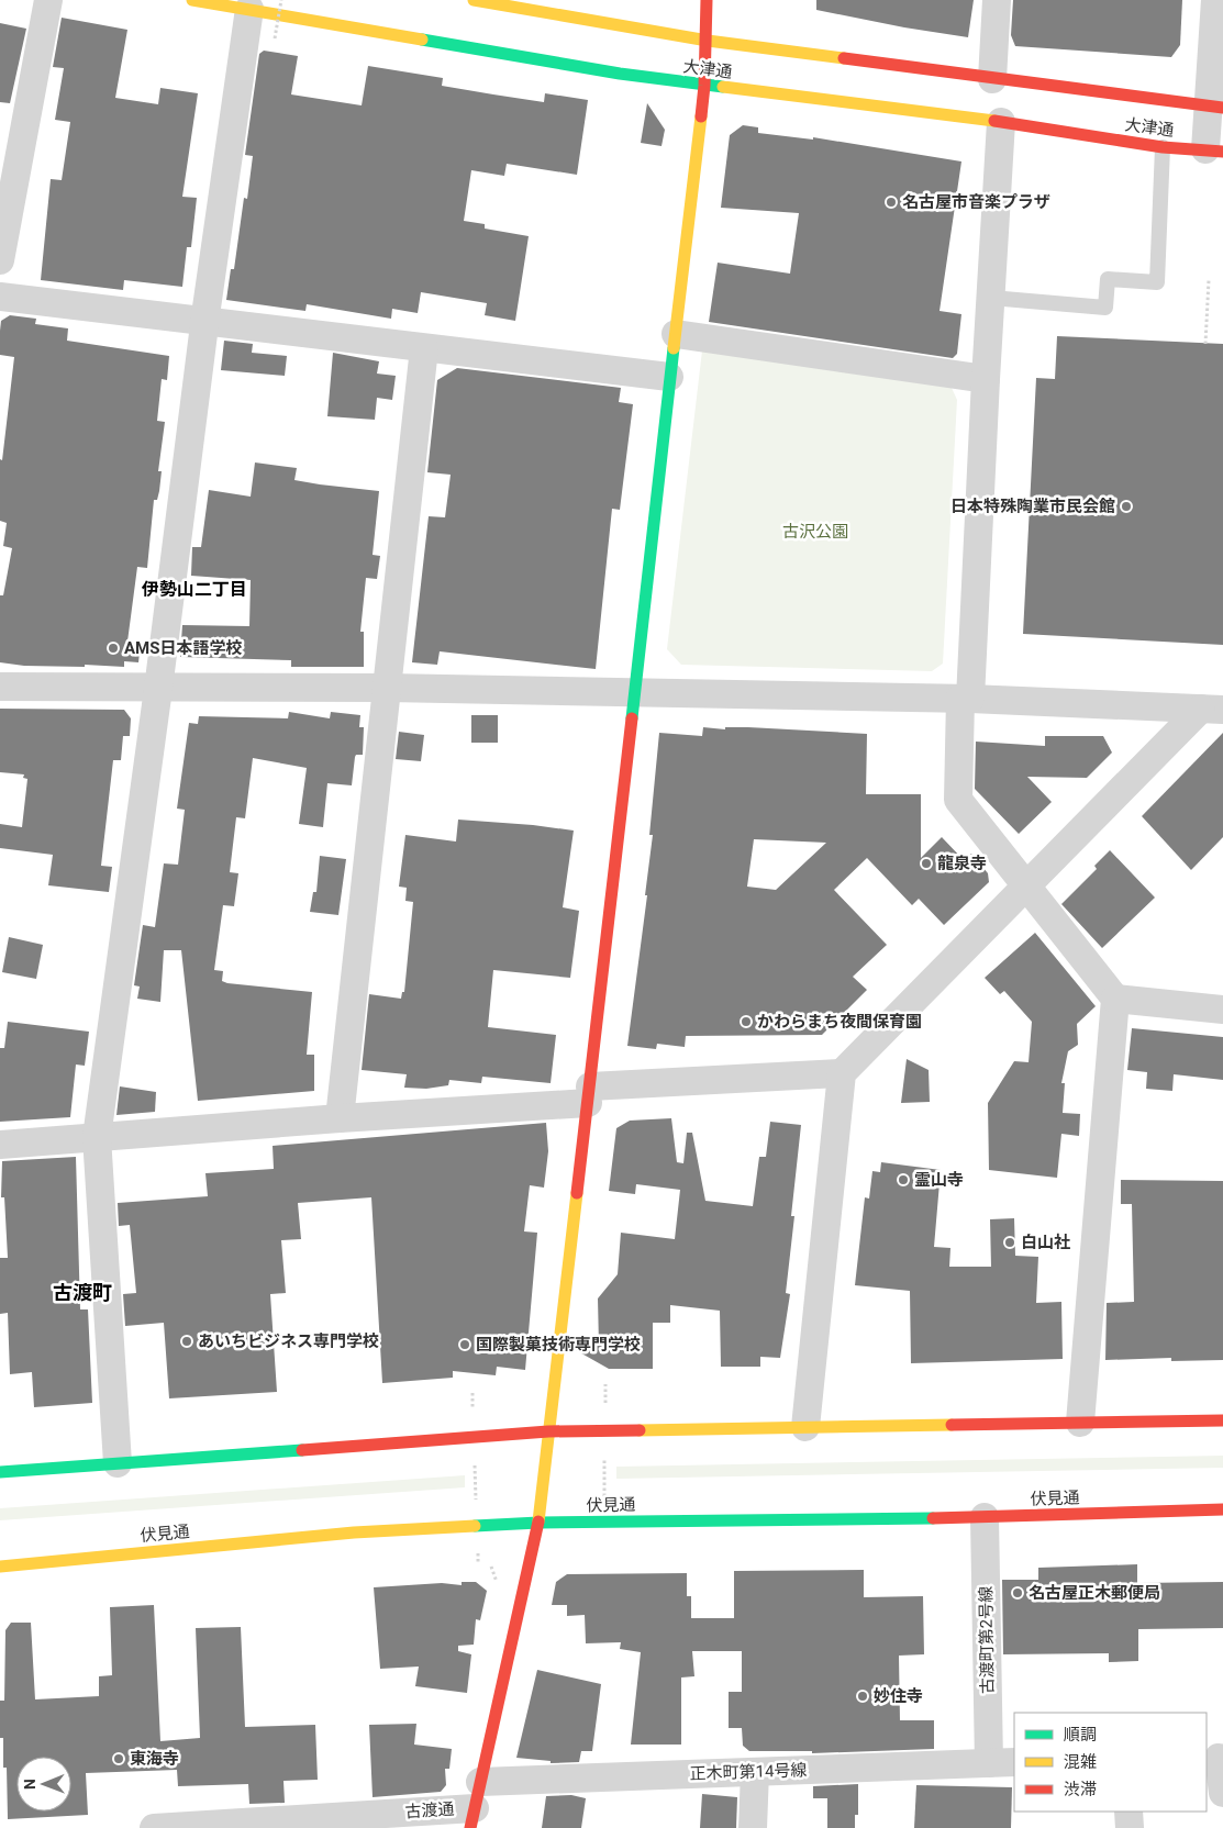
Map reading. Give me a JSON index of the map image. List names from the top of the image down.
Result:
{
  "streets": {
    "main road": ["大津通", "伏見通"],
    "street": ["古渡町第2号線", "正木町第14号線", "古渡通"]
  },
  "crossings": [
    ["伏見通", "古渡町第2号線"],
    ["古渡町第2号線", "正木町第14号線"],
    ["正木町第14号線", "古渡通"]
  ],
  "districts": ["伊勢山二丁目", "古渡町"],
  "parks": ["古沢公園"],
  "places": [
    "名古屋市音楽プラザ",
    "日本特殊陶業市民会館",
    "AMS日本語学校",
    "龍泉寺",
    "かわらまち夜間保育園",
    "霊山寺",
    "白山社",
    "あいちビジネス専門学校",
    "国際製菓技術専門学校",
    "名古屋正木郵便局",
    "妙住寺",
    "東海寺"
  ],
  "legend": ["順調", "混雑", "渋滞"],
  "north": "left"
}
